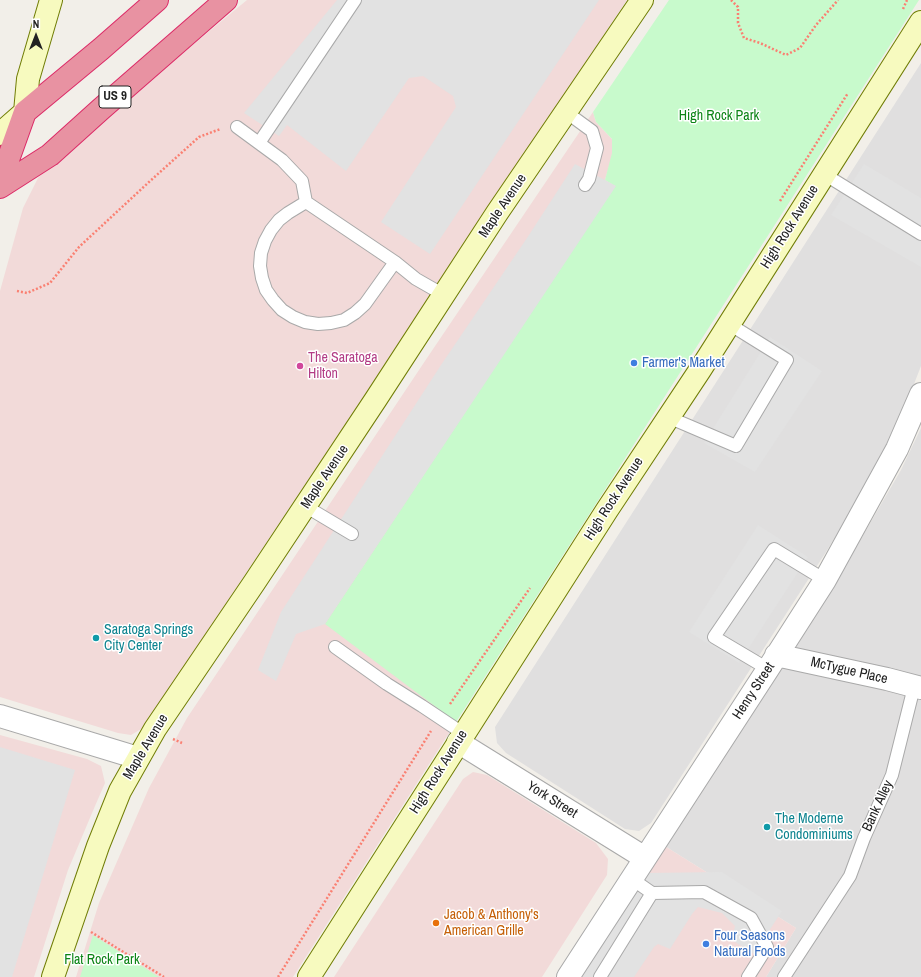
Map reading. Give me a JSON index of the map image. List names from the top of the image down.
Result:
{
  "streets": {
    "highway": ["US 9"],
    "street": [
      "Maple Avenue",
      "High Rock Avenue",
      "McTygue Place",
      "Henry Street",
      "York Street"
    ],
    "lane": ["Bank Alley"]
  },
  "crossings": [
    ["High Rock Avenue", "York Street"],
    ["McTygue Place", "Henry Street"],
    ["McTygue Place", "Bank Alley"],
    ["Henry Street", "York Street"]
  ],
  "parks": ["High Rock Park", "Flat Rock Park"],
  "places": [
    "Farmer's Market",
    "The Saratoga Hilton",
    "Saratoga Springs City Center",
    "The Moderne Condominiums",
    "Jacob & Anthony's American Grille",
    "Four Seasons Natural Foods"
  ],
  "north": "top"
}
